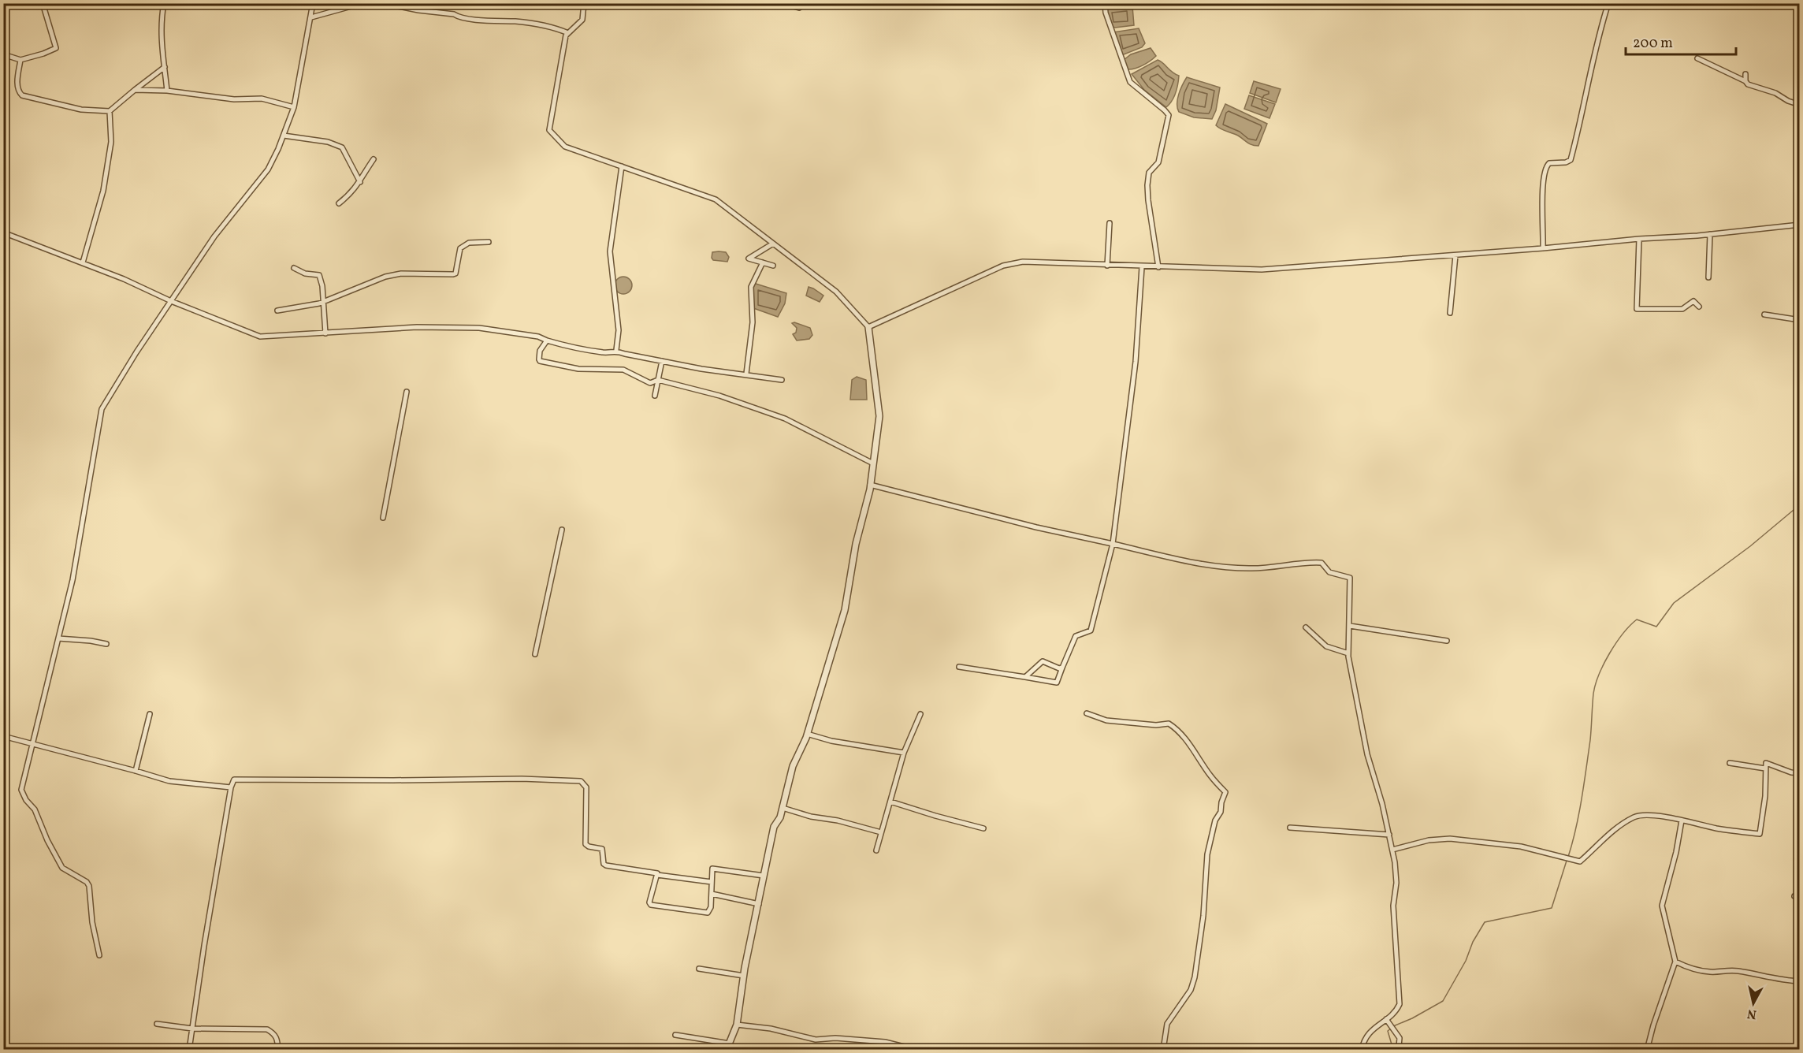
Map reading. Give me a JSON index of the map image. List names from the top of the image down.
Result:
{
  "scale_bar": "200 m",
  "north": "bottom"
}
